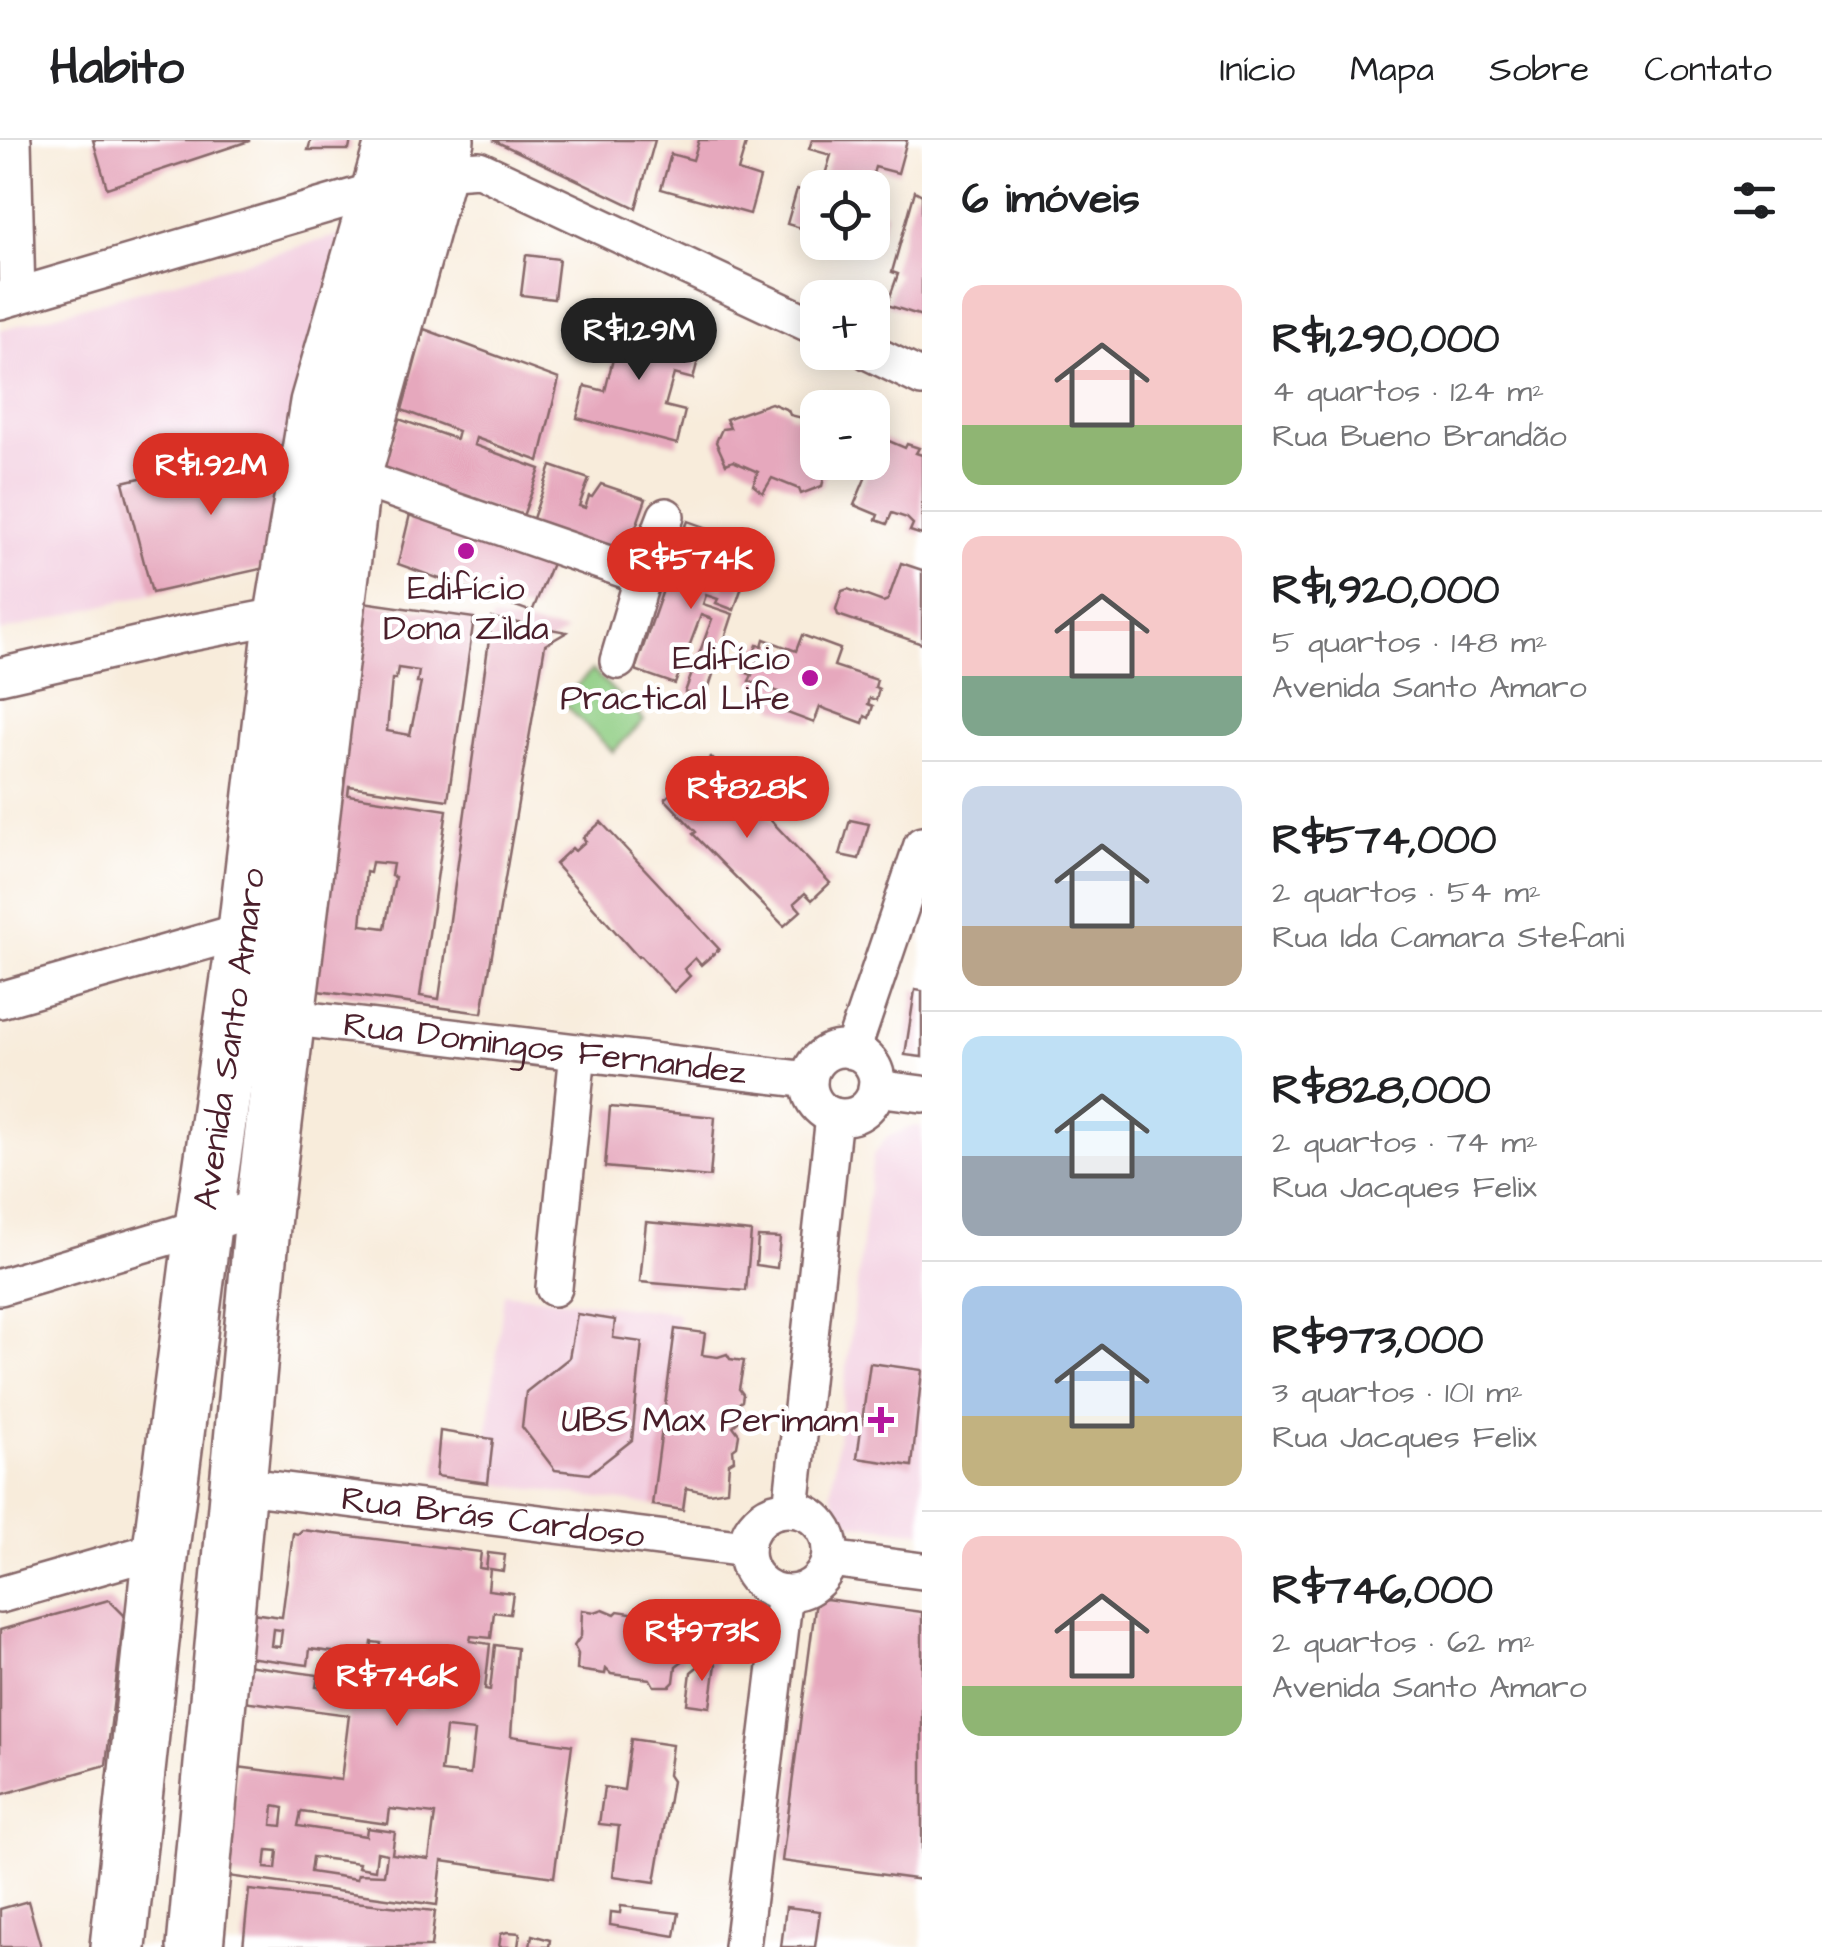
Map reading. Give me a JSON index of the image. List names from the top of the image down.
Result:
{
  "streets": {
    "main road": ["Avenida Santo Amaro"],
    "street": ["Rua Domingos Fernandez", "Rua Brás Cardoso"]
  },
  "crossings": [
    ["Avenida Santo Amaro", "Rua Domingos Fernandez"],
    ["Avenida Santo Amaro", "Rua Brás Cardoso"]
  ],
  "places": {
    "other": ["Edifício Dona Zilda", "Edifício Practical Life"],
    "health": ["UBS Max Perimam"]
  },
  "page": {
    "header": "Habito",
    "nav": [
      "Início",
      "Mapa",
      "Sobre",
      "Contato"
    ],
    "heading": "6 imóveis",
    "map_buttons": ["+", "−"],
    "list": [
      {
        "name": "R$1,290,000",
        "note": "4 quartos · 124 m² · Rua Bueno Brandão"
      },
      {
        "name": "R$1,920,000",
        "note": "5 quartos · 148 m² · Avenida Santo Amaro"
      },
      {
        "name": "R$574,000",
        "note": "2 quartos · 54 m² · Rua Ida Camara Stefani"
      },
      {
        "name": "R$828,000",
        "note": "2 quartos · 74 m² · Rua Jacques Felix"
      },
      {
        "name": "R$973,000",
        "note": "3 quartos · 101 m² · Rua Jacques Felix"
      },
      {
        "name": "R$746,000",
        "note": "2 quartos · 62 m² · Avenida Santo Amaro"
      }
    ],
    "price": [
      "R$1.29M",
      "R$1.92M",
      "R$574K",
      "R$828K",
      "R$973K",
      "R$746K"
    ]
  }
}
